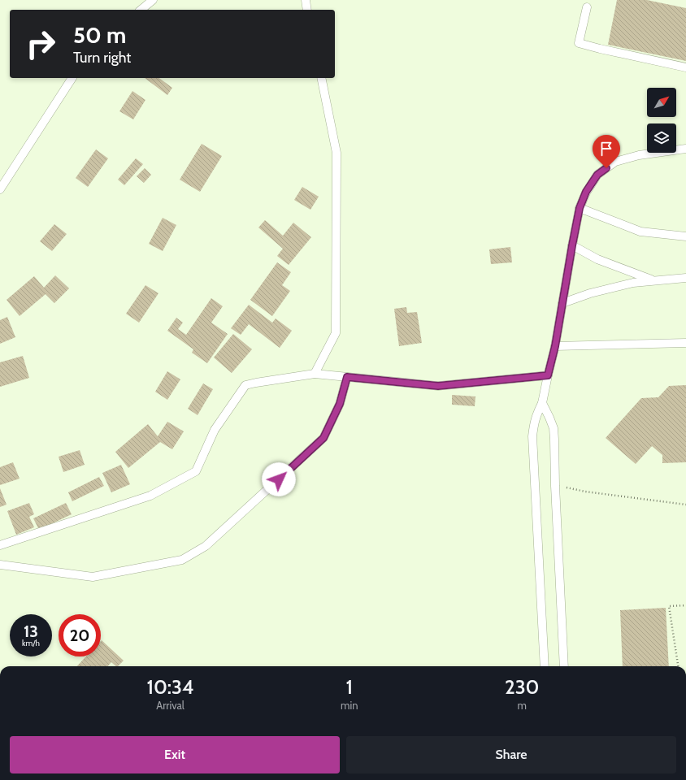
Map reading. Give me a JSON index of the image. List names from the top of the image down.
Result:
{
  "north": "top right",
  "page": {
    "turn": ["50 m", "Turn right"],
    "speed": "13 km/h",
    "limit": "20",
    "eta": [
      "10:34",
      "Arrival",
      "1",
      "min",
      "230",
      "m"
    ],
    "buttons": ["Exit", "Share"]
  }
}
